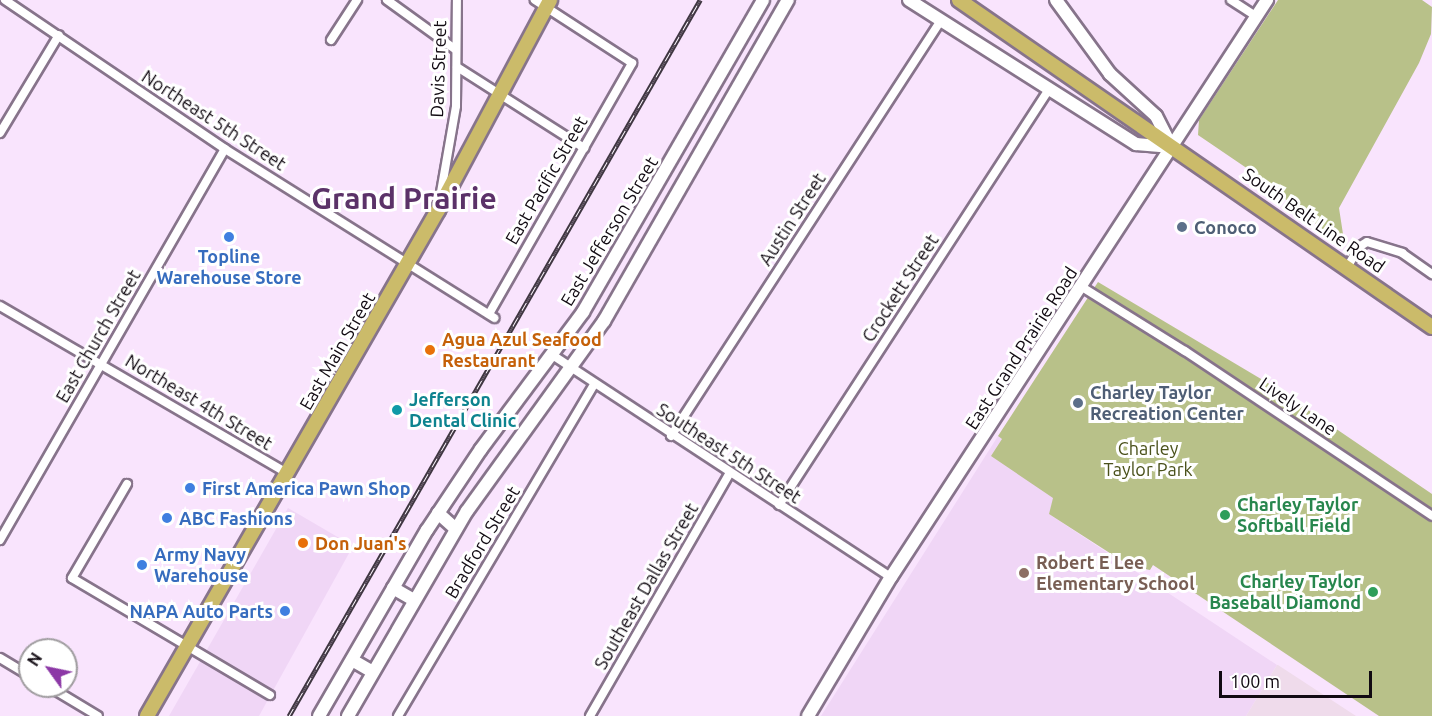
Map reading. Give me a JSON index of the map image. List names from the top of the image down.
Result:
{
  "streets": {
    "main road": [
      "South Belt Line Road",
      "East Jefferson Street",
      "East Grand Prairie Road",
      "East Main Street"
    ],
    "street": [
      "Davis Street",
      "Northeast 5th Street",
      "East Pacific Street",
      "Austin Street",
      "Crockett Street",
      "East Church Street",
      "Northeast 4th Street",
      "Lively Lane",
      "Southeast 5th Street",
      "Bradford Street",
      "Southeast Dallas Street"
    ]
  },
  "crossings": [
    ["Davis Street", "East Main Street"],
    ["Northeast 5th Street", "East Pacific Street"],
    ["Northeast 5th Street", "East Church Street"],
    ["Northeast 5th Street", "East Main Street"],
    ["East Pacific Street", "East Main Street"],
    ["Austin Street", "South Belt Line Road"],
    ["Austin Street", "Southeast 5th Street"],
    ["South Belt Line Road", "Crockett Street"],
    ["South Belt Line Road", "East Grand Prairie Road"],
    ["East Jefferson Street", "Southeast 5th Street"],
    ["Crockett Street", "Southeast 5th Street"],
    ["East Church Street", "Northeast 4th Street"],
    ["East Grand Prairie Road", "Lively Lane"],
    ["East Grand Prairie Road", "Southeast 5th Street"],
    ["East Main Street", "Northeast 4th Street"],
    ["Southeast 5th Street", "Bradford Street"],
    ["Southeast 5th Street", "Southeast Dallas Street"]
  ],
  "districts": ["Grand Prairie"],
  "parks": ["Charley Taylor Park"],
  "places": [
    "Conoco",
    "Topline Warehouse Store",
    "Agua Azul Seafood Restaurant",
    "Charley Taylor Recreation Center",
    "Jefferson Dental Clinic",
    "First America Pawn Shop",
    "Charley Taylor Softball Field",
    "ABC Fashions",
    "Don Juan's",
    "Army Navy Warehouse",
    "Robert E Lee Elementary School",
    "Charley Taylor Baseball Diamond",
    "NAPA Auto Parts"
  ],
  "scale_bar": "100 m",
  "north": "top left"
}
